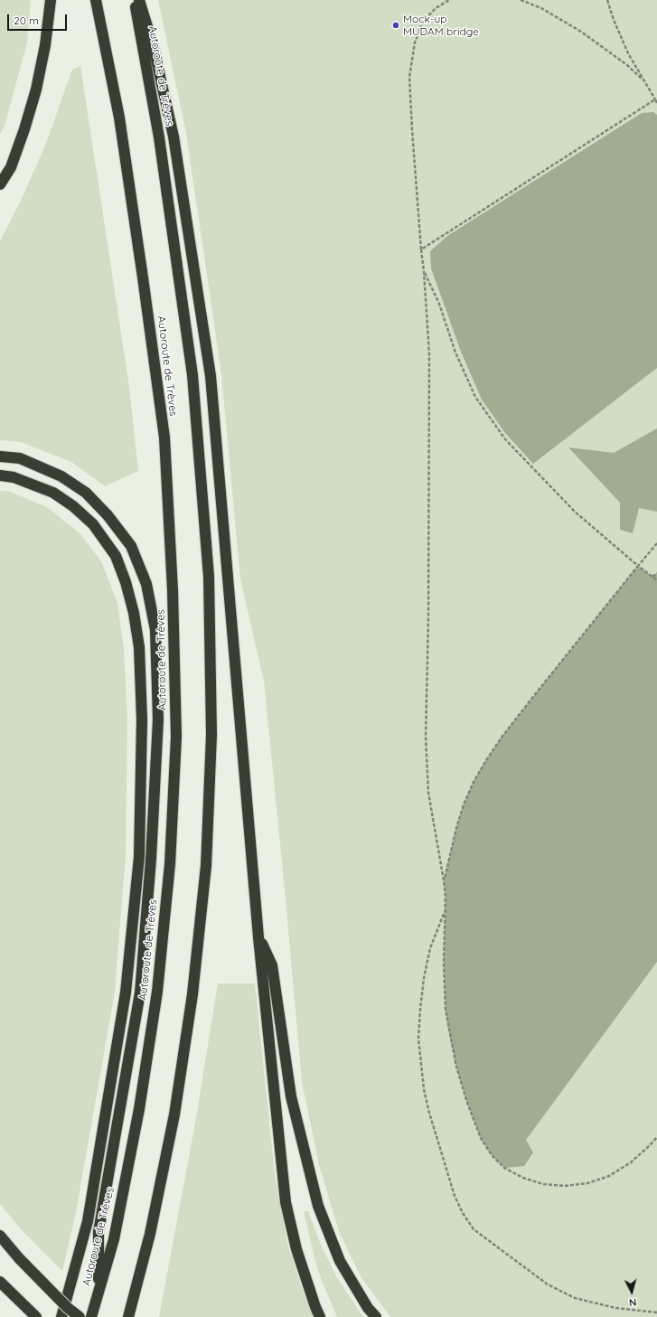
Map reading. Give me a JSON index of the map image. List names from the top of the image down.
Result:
{
  "streets": {
    "highway": ["Autoroute de Trèves"]
  },
  "places": ["Mock-up MUDAM bridge"],
  "scale_bar": "20 m",
  "north": "bottom"
}
